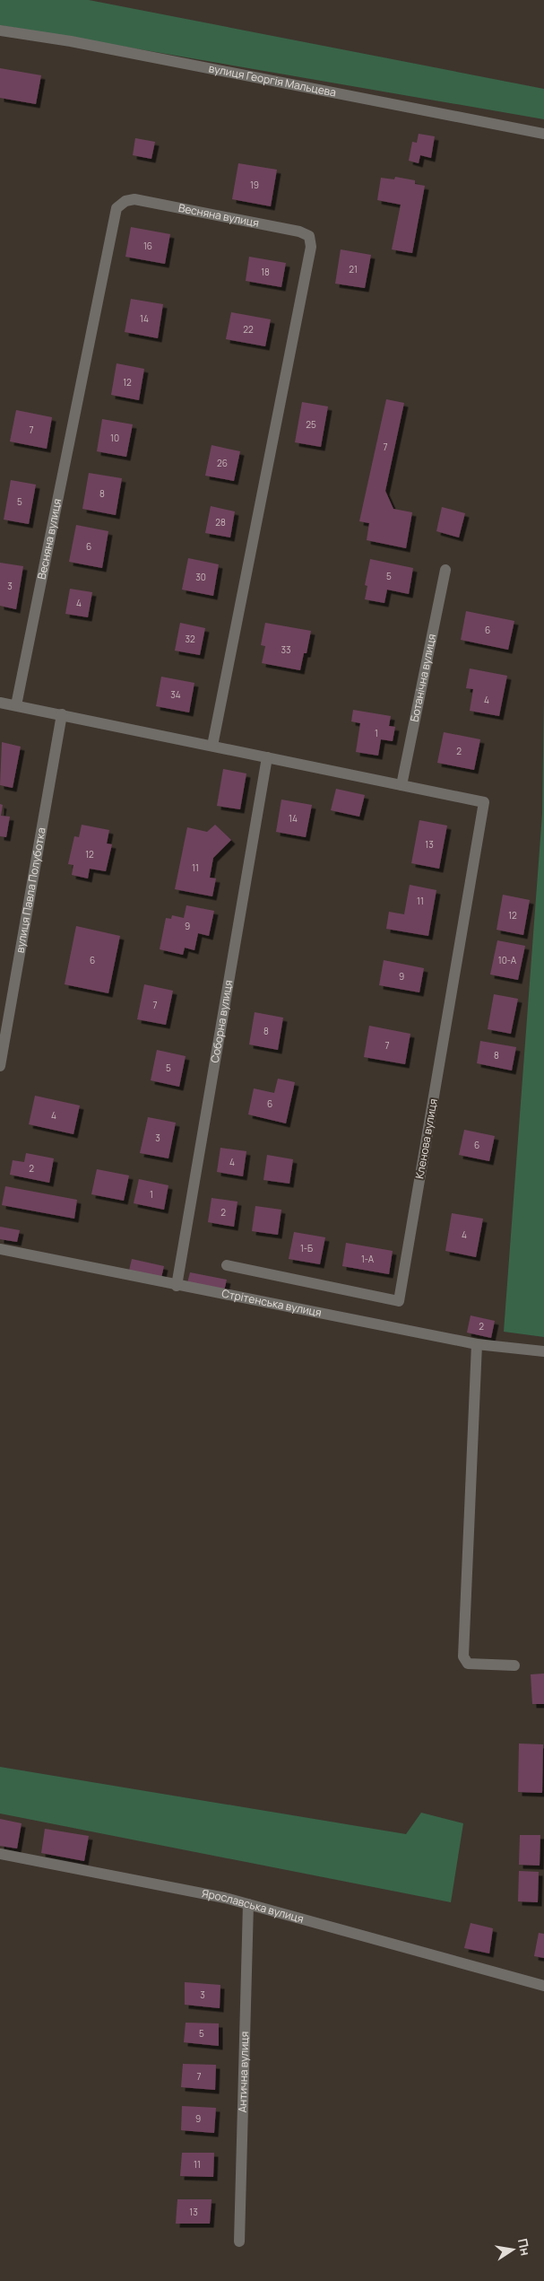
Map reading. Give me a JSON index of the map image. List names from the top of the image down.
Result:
{
  "streets": {
    "street": [
      "вулиця Георгія Мальцева",
      "Весняна вулиця",
      "Ботанічна вулиця",
      "вулиця Павла Полуботка",
      "Соборна вулиця",
      "Кленова вулиця",
      "Стрітенська вулиця",
      "Ярославська вулиця",
      "Антична вулиця"
    ]
  },
  "crossings": [
    ["Ботанічна вулиця", "Кленова вулиця"],
    ["Соборна вулиця", "Стрітенська вулиця"],
    ["Ярославська вулиця", "Антична вулиця"]
  ],
  "house_numbers": [
    "19",
    "16",
    "21",
    "18",
    "14",
    "22",
    "12",
    "25",
    "7",
    "10",
    "7",
    "26",
    "8",
    "5",
    "28",
    "6",
    "5",
    "30",
    "3",
    "4",
    "6",
    "32",
    "33",
    "34",
    "4",
    "1",
    "2",
    "14",
    "13",
    "12",
    "11",
    "11",
    "12",
    "9",
    "6",
    "10-А",
    "9",
    "7",
    "8",
    "7",
    "8",
    "5",
    "6",
    "4",
    "3",
    "6",
    "4",
    "2",
    "1",
    "2",
    "4",
    "1-Б",
    "1-А",
    "2",
    "3",
    "5",
    "7",
    "9",
    "11",
    "13"
  ],
  "north": "right"
}
